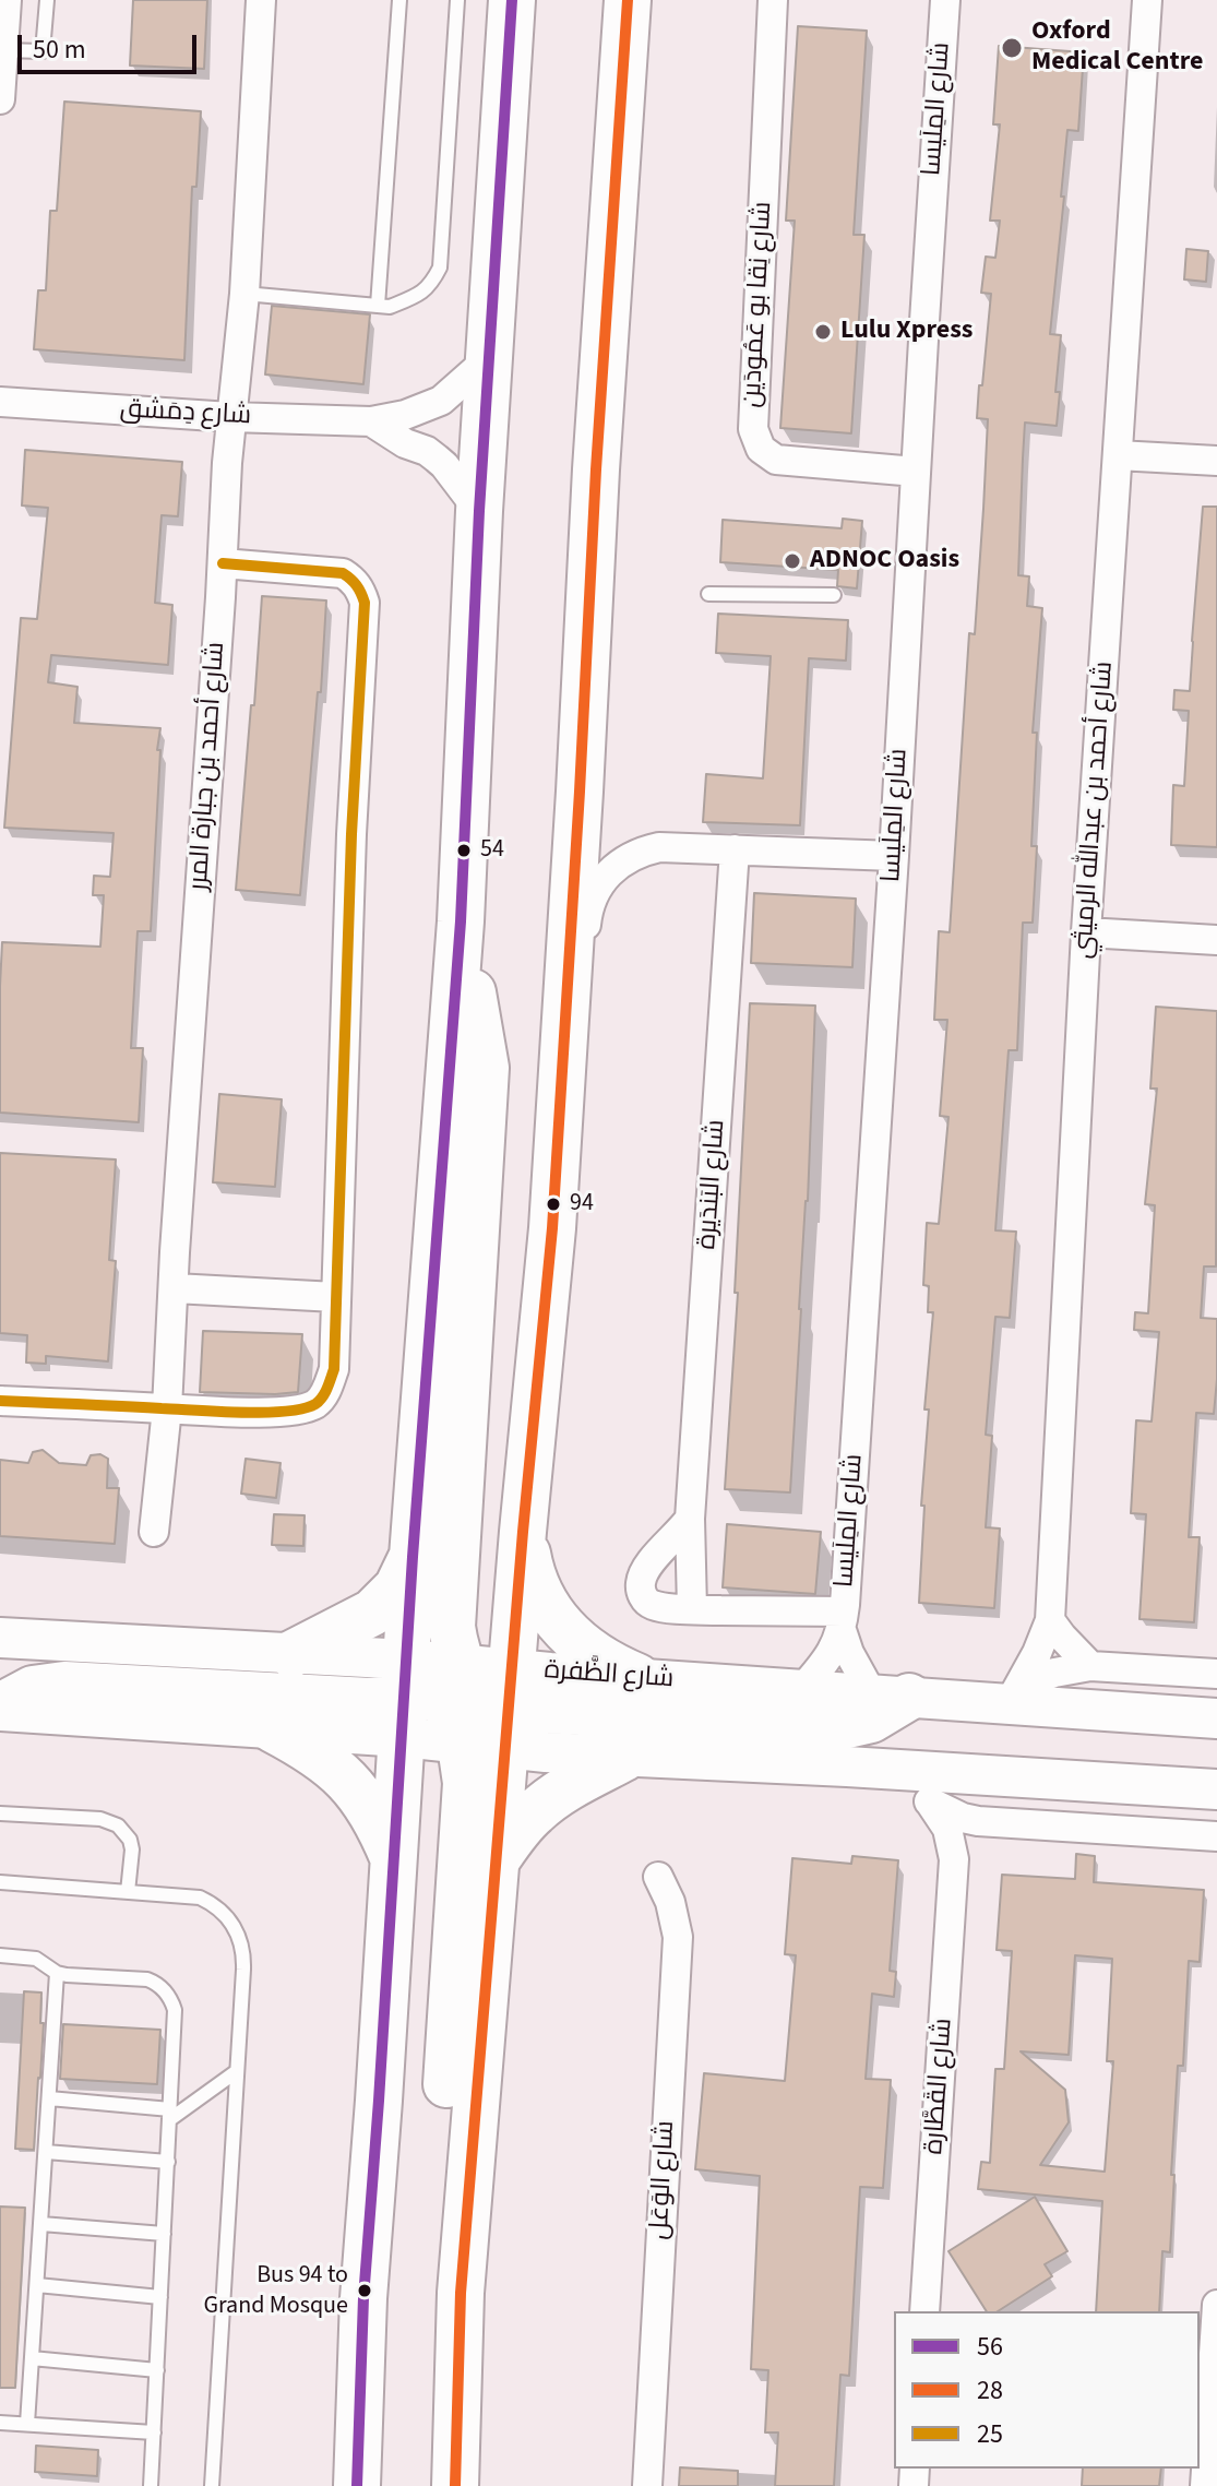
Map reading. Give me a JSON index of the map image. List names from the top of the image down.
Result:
{
  "streets": {
    "main road": ["شارع الظَّفرة"],
    "street": [
      "شارع المِلَيسا",
      "شارع نِقا بو عَمُودَين",
      "شارع دِمَشق",
      "شارع أحمد بن جبارة المرر",
      "شارع أحمد بن عبدالله الرميثي",
      "شارع البَندَيرة",
      "شارع القَطَّارة",
      "شارع الوَعَل"
    ]
  },
  "crossings": [
    ["شارع المِلَيسا", "شارع نِقا بو عَمُودَين"],
    ["شارع المِلَيسا", "شارع الظَّفرة"],
    ["شارع دِمَشق", "شارع أحمد بن جبارة المرر"],
    ["شارع أحمد بن عبدالله الرميثي", "شارع الظَّفرة"]
  ],
  "places": [
    "Oxford Medical Centre",
    "Lulu Xpress",
    "ADNOC Oasis",
    "54",
    "94",
    "Bus 94 to Grand Mosque"
  ],
  "lines": ["transit line 56", "transit line 28", "transit line 25"],
  "legend": ["56", "28", "25"],
  "scale_bar": "50 m"
}
